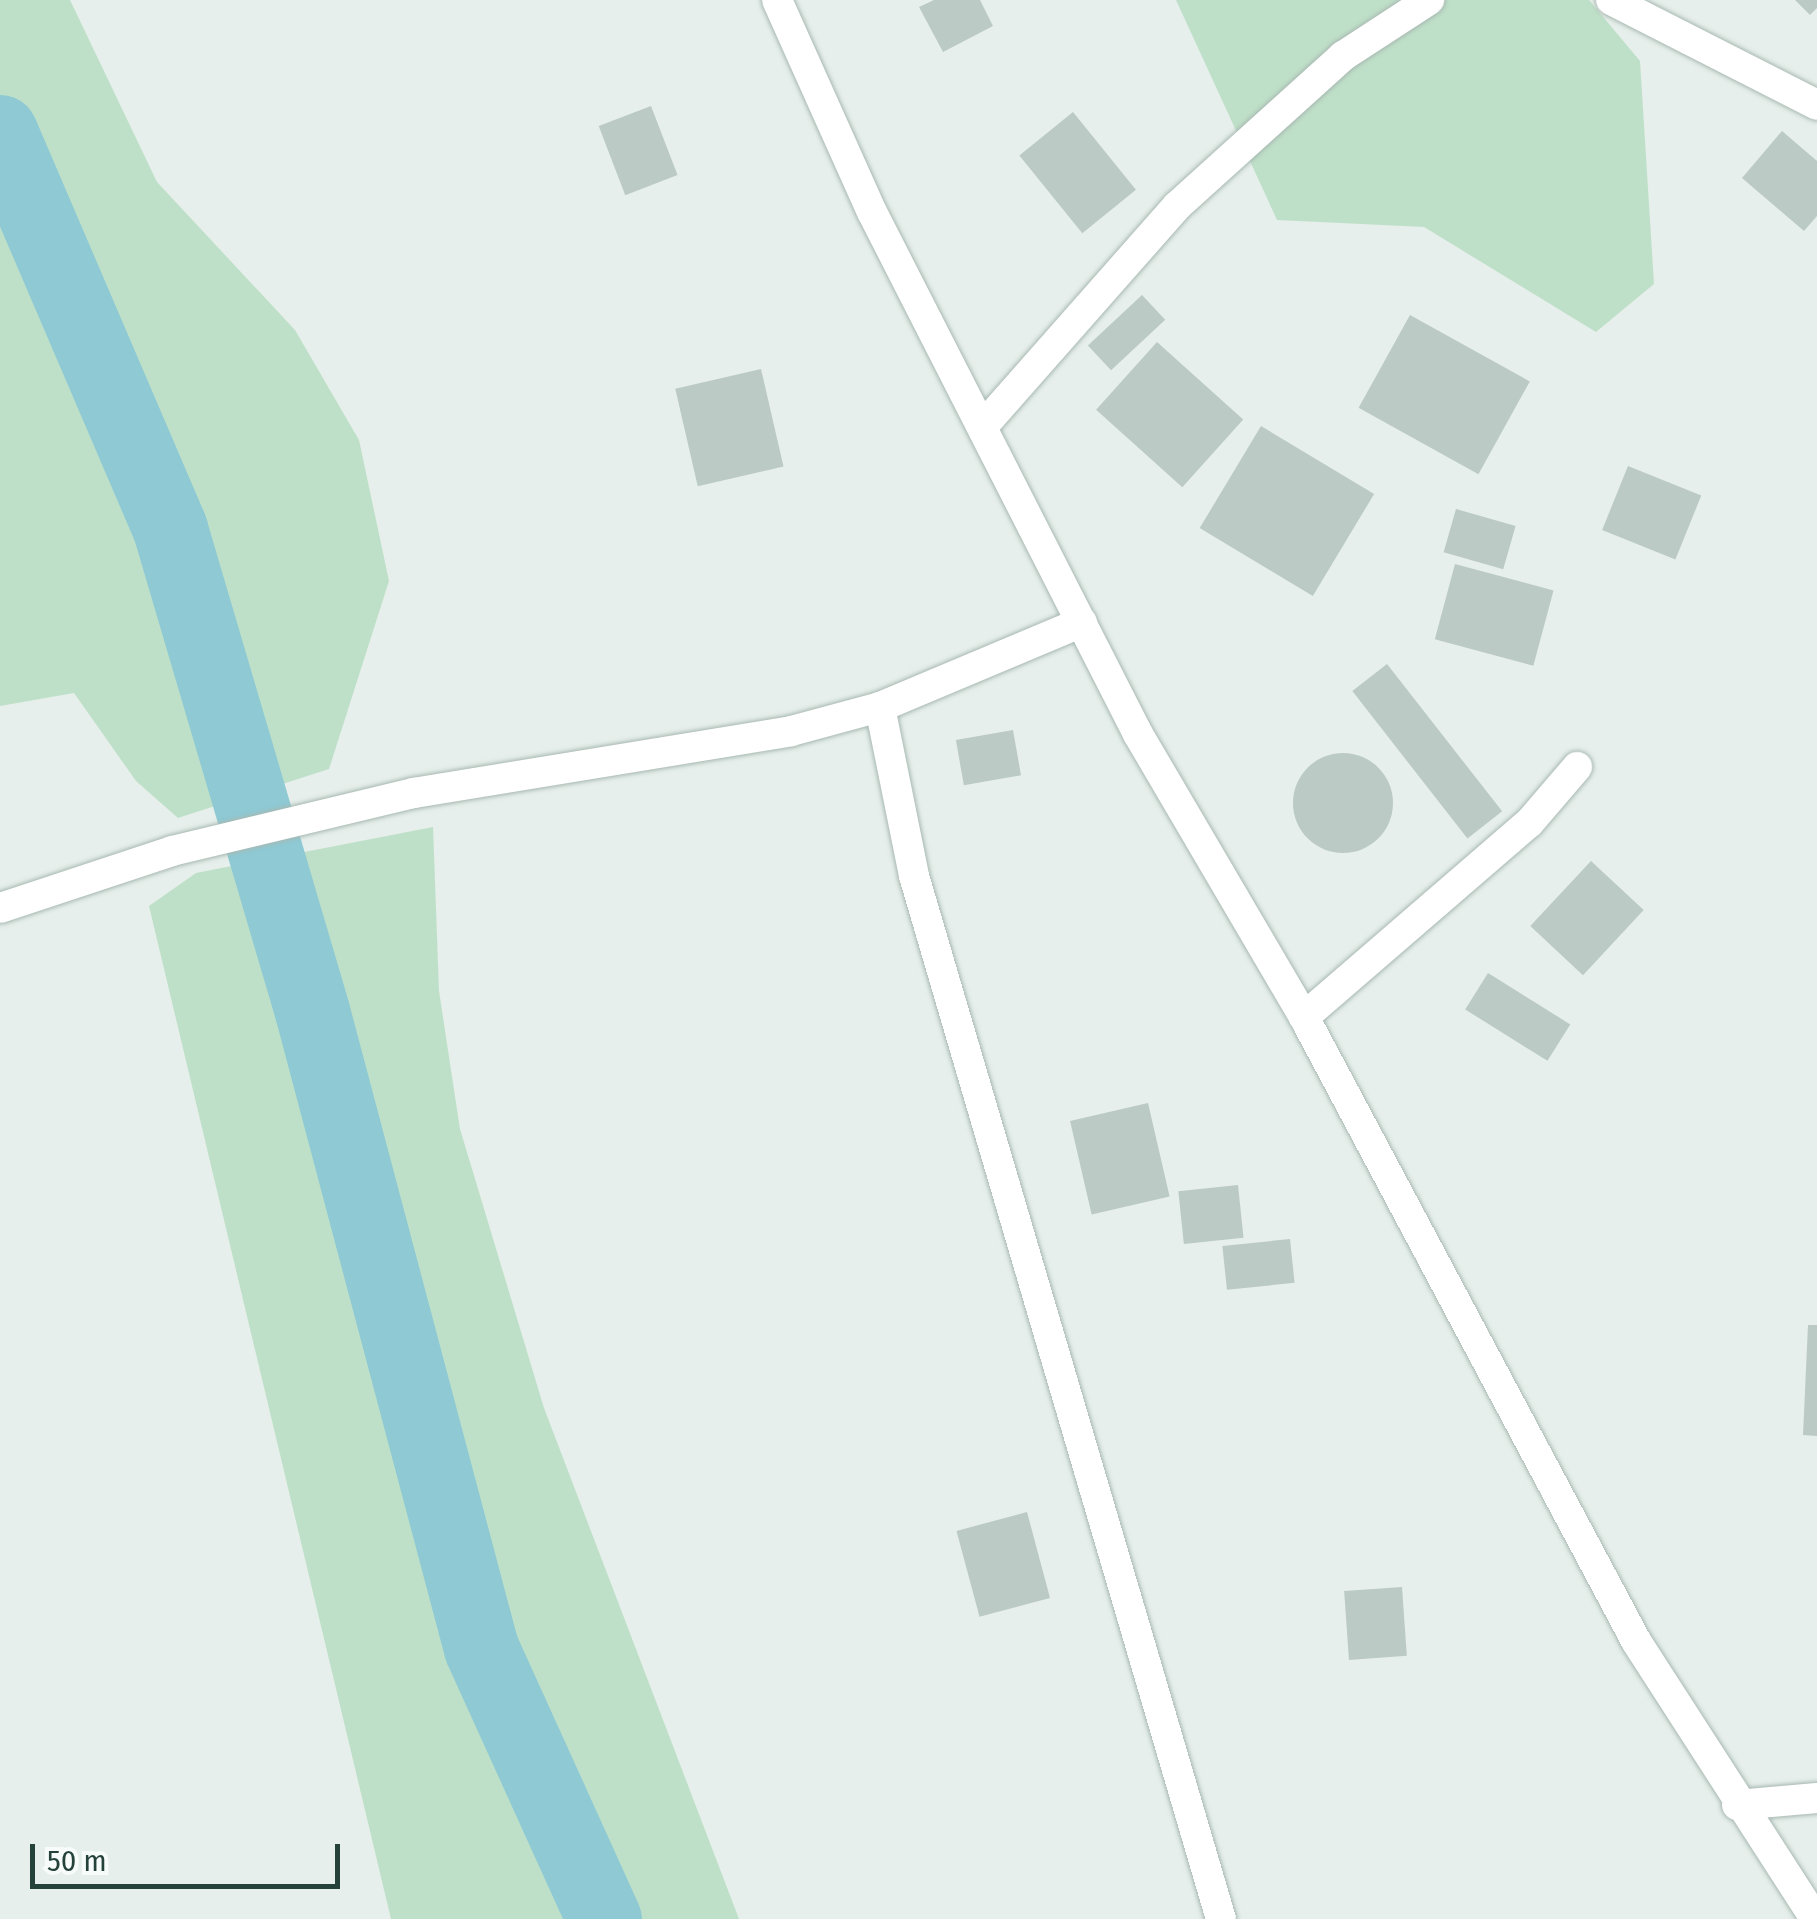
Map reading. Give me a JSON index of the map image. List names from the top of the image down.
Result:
{
  "scale_bar": "50 m"
}
